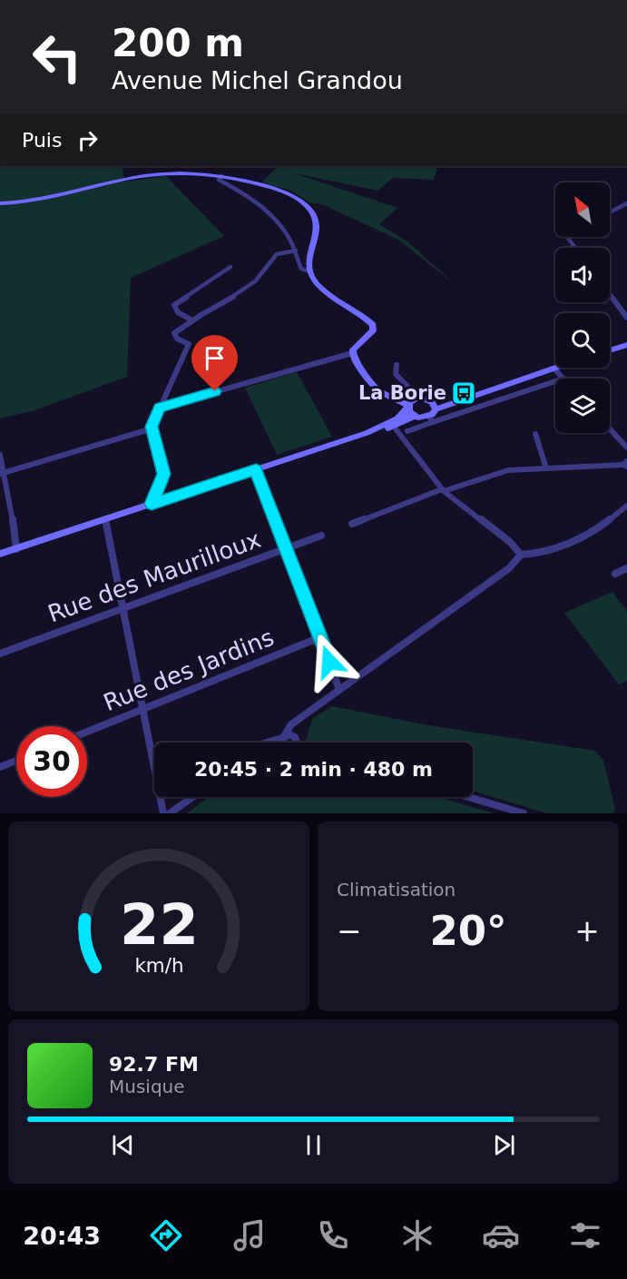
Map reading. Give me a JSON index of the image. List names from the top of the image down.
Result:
{
  "streets": {
    "street": ["Rue des Maurilloux", "Rue des Jardins"]
  },
  "places": {
    "bus stop": ["La Borie"]
  },
  "north": "top left",
  "page": {
    "turn": ["200 m", "Avenue Michel Grandou"],
    "then": "Puis",
    "limit": "30",
    "trip": "20:45 · 2 min · 480 m",
    "tile": "Climatisation",
    "heat": ["−", "20°", "+"],
    "song": ["92.7 FM", "Musique"],
    "tabs": "20:43",
    "gauge": ["22", "km/h"]
  }
}
